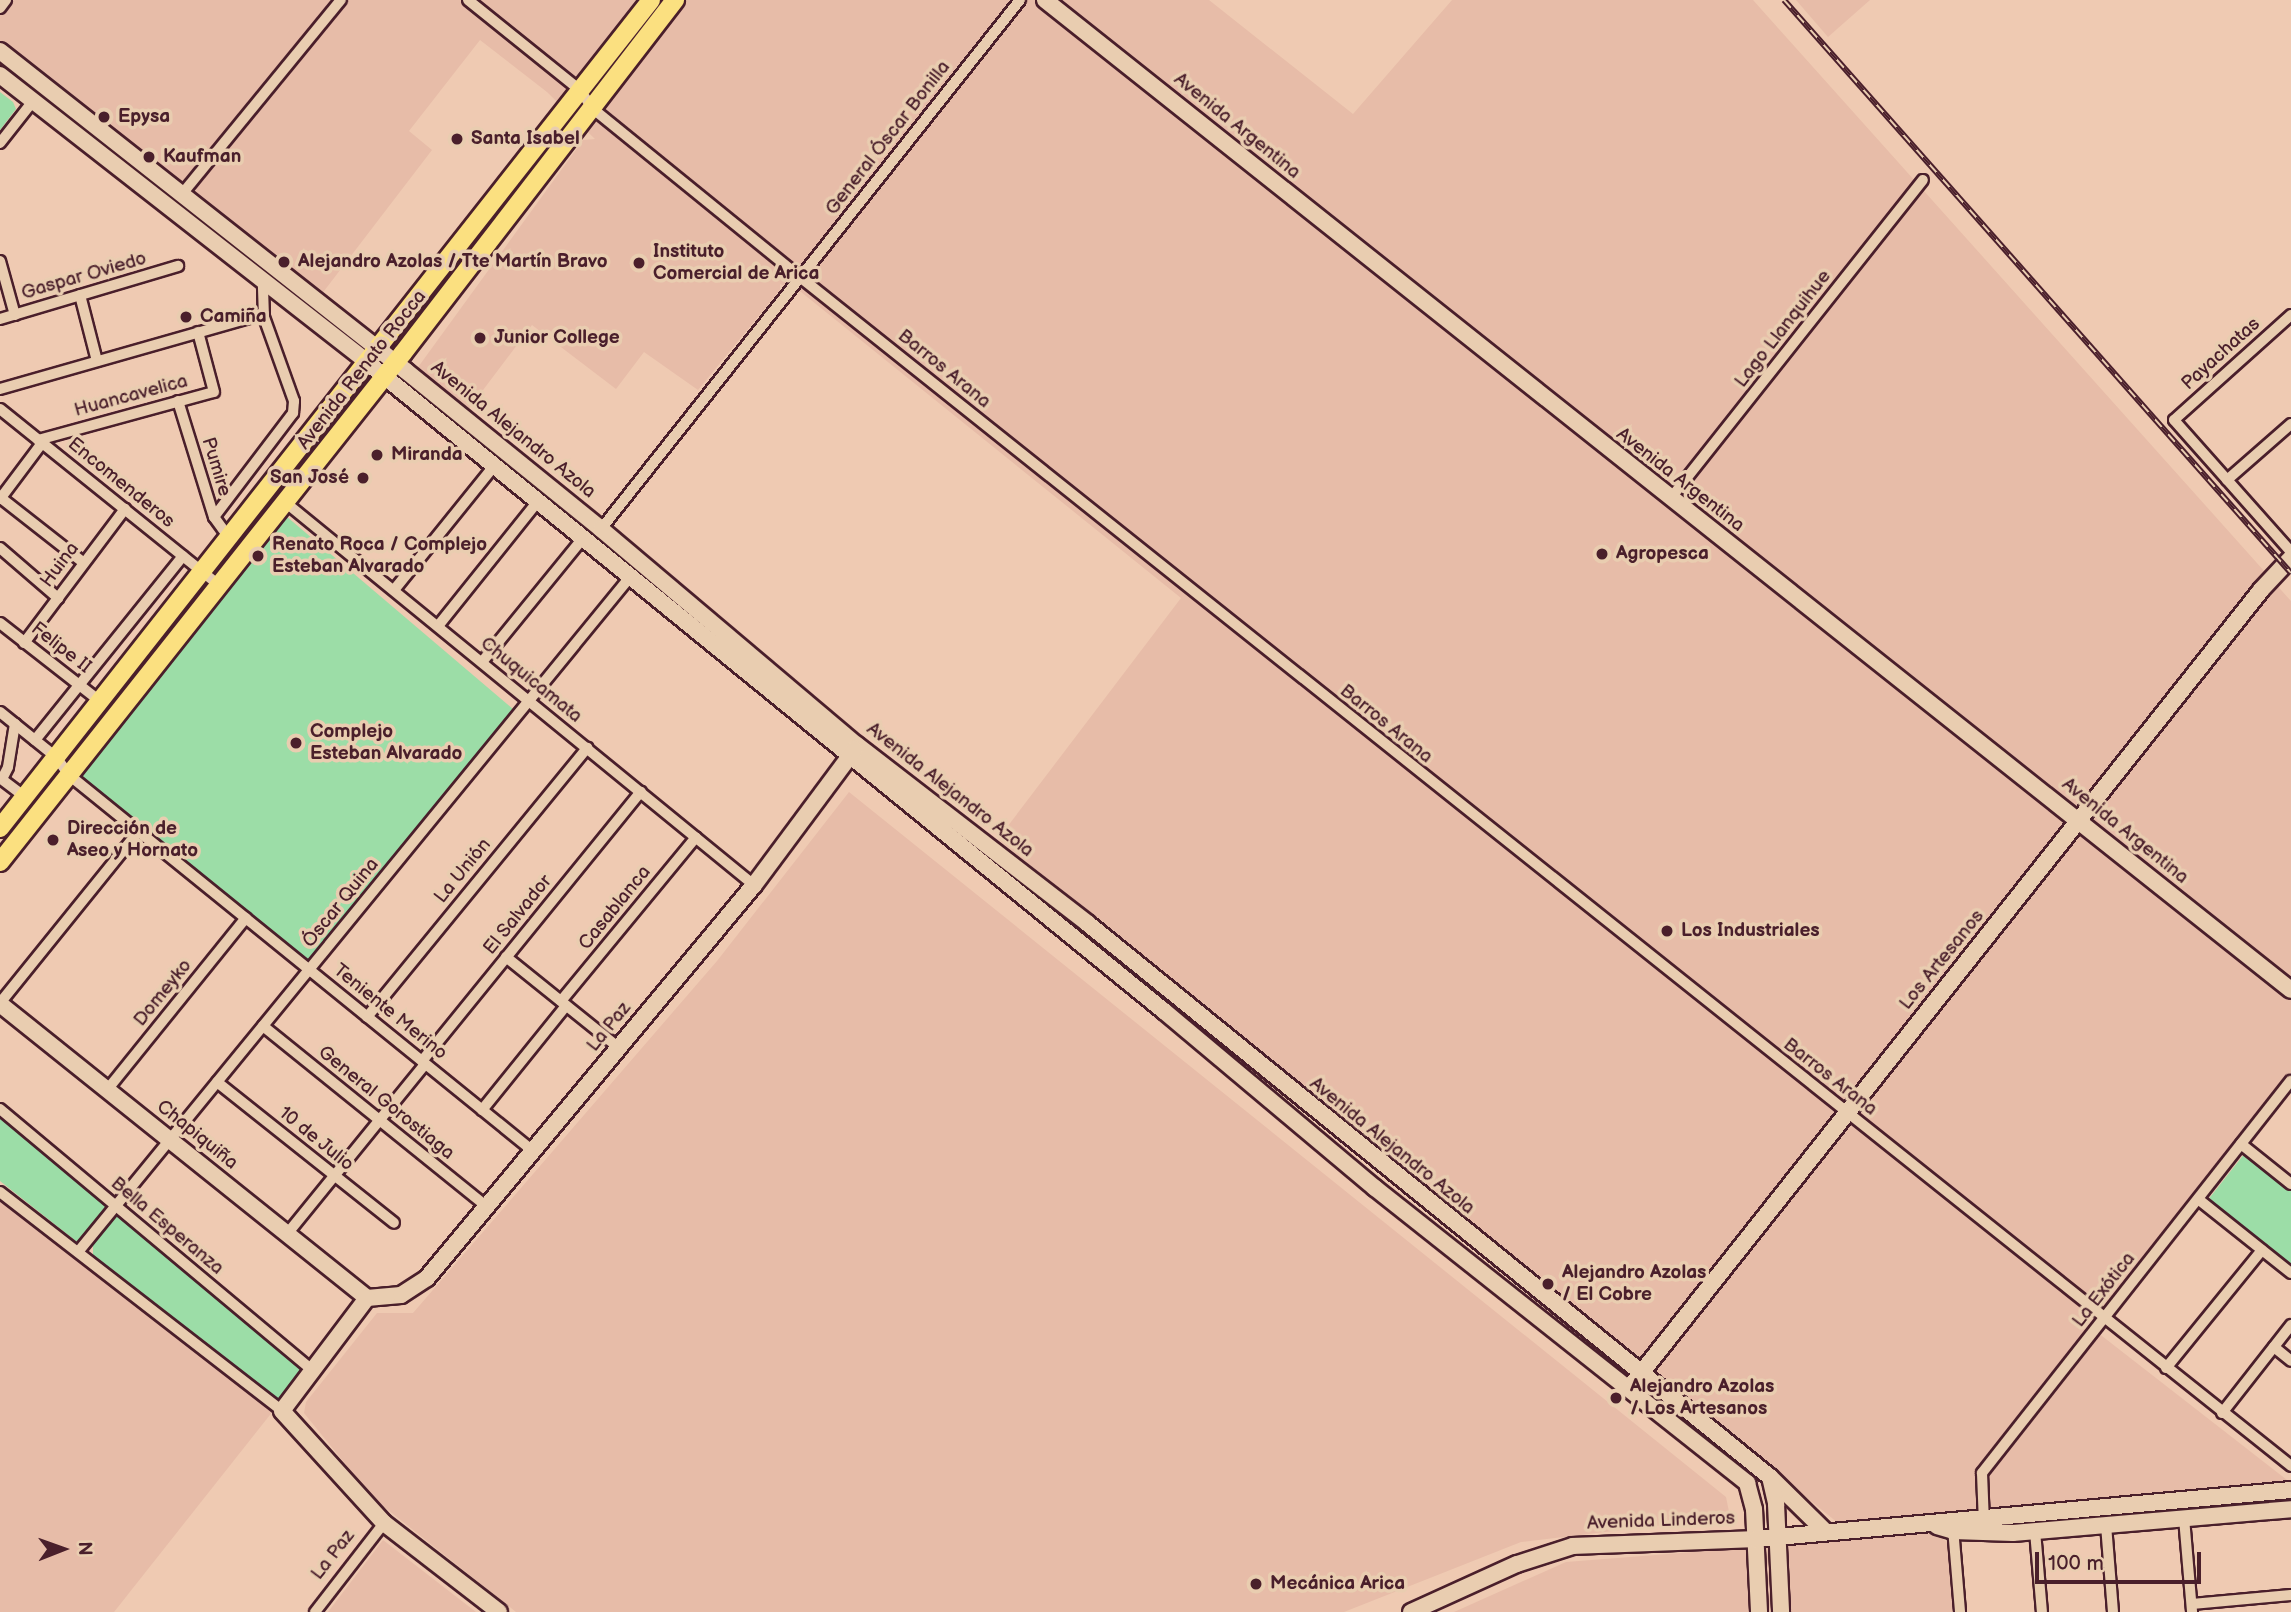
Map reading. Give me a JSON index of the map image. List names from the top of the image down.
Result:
{
  "streets": {
    "main road": ["Avenida Renato Rocca"],
    "street": [
      "Avenida Argentina",
      "General Óscar Bonilla",
      "Gaspar Oviedo",
      "Lago Llanquihue",
      "Payachatas",
      "Barros Arana",
      "Huancavelica",
      "Avenida Alejandro Azola",
      "Pumire",
      "Encomenderos",
      "Huina",
      "Felipe II",
      "Chuquicamata",
      "La Unión",
      "Óscar Quina",
      "Casablanca",
      "El Salvador",
      "Los Artesanos",
      "Domeyko",
      "Teniente Merino",
      "La Paz",
      "General Gorostiaga",
      "Chapiquiña",
      "10 de Julio",
      "Bella Esperanza",
      "La Exótica",
      "Avenida Linderos"
    ]
  },
  "crossings": [
    ["Avenida Argentina", "Lago Llanquihue"],
    ["Avenida Argentina", "Los Artesanos"],
    ["General Óscar Bonilla", "Barros Arana"],
    ["General Óscar Bonilla", "Avenida Alejandro Azola"],
    ["Barros Arana", "Avenida Renato Rocca"],
    ["Barros Arana", "Los Artesanos"],
    ["Barros Arana", "La Exótica"],
    ["Avenida Renato Rocca", "Avenida Alejandro Azola"],
    ["Avenida Renato Rocca", "Pumire"],
    ["Avenida Renato Rocca", "Encomenderos"],
    ["Avenida Renato Rocca", "Felipe II"],
    ["Avenida Renato Rocca", "Chuquicamata"],
    ["Avenida Renato Rocca", "Teniente Merino"],
    ["Huancavelica", "Pumire"],
    ["Huancavelica", "Encomenderos"],
    ["Avenida Alejandro Azola", "Óscar Quina"],
    ["Avenida Alejandro Azola", "Los Artesanos"],
    ["Avenida Alejandro Azola", "La Paz"],
    ["Avenida Alejandro Azola", "Avenida Linderos"],
    ["Encomenderos", "Huina"],
    ["Huina", "Felipe II"],
    ["Chuquicamata", "La Unión"],
    ["Chuquicamata", "Óscar Quina"],
    ["Chuquicamata", "Casablanca"],
    ["Chuquicamata", "El Salvador"],
    ["Chuquicamata", "La Paz"],
    ["La Unión", "Teniente Merino"],
    ["Óscar Quina", "Teniente Merino"],
    ["Óscar Quina", "General Gorostiaga"],
    ["Óscar Quina", "Chapiquiña"],
    ["Óscar Quina", "10 de Julio"],
    ["Óscar Quina", "Bella Esperanza"],
    ["Casablanca", "Teniente Merino"],
    ["El Salvador", "Teniente Merino"],
    ["El Salvador", "General Gorostiaga"],
    ["El Salvador", "Chapiquiña"],
    ["El Salvador", "10 de Julio"],
    ["Domeyko", "Teniente Merino"],
    ["Domeyko", "Chapiquiña"],
    ["Teniente Merino", "La Paz"],
    ["La Paz", "General Gorostiaga"],
    ["La Paz", "Chapiquiña"],
    ["La Exótica", "Avenida Linderos"]
  ],
  "places": [
    "Epysa",
    "Santa Isabel",
    "Kaufman",
    "Alejandro Azolas / Tte Martín Bravo",
    "Instituto Comercial de Arica",
    "Camiña",
    "Junior College",
    "Miranda",
    "San José",
    "Agropesca",
    "Renato Roca / Complejo Esteban Alvarado",
    "Complejo Esteban Alvarado",
    "Dirección de Aseo y Hornato",
    "Los Industriales",
    "Alejandro Azolas / El Cobre",
    "Alejandro Azolas / Los Artesanos",
    "Mecánica Arica"
  ],
  "scale_bar": "100 m",
  "north": "right"
}
